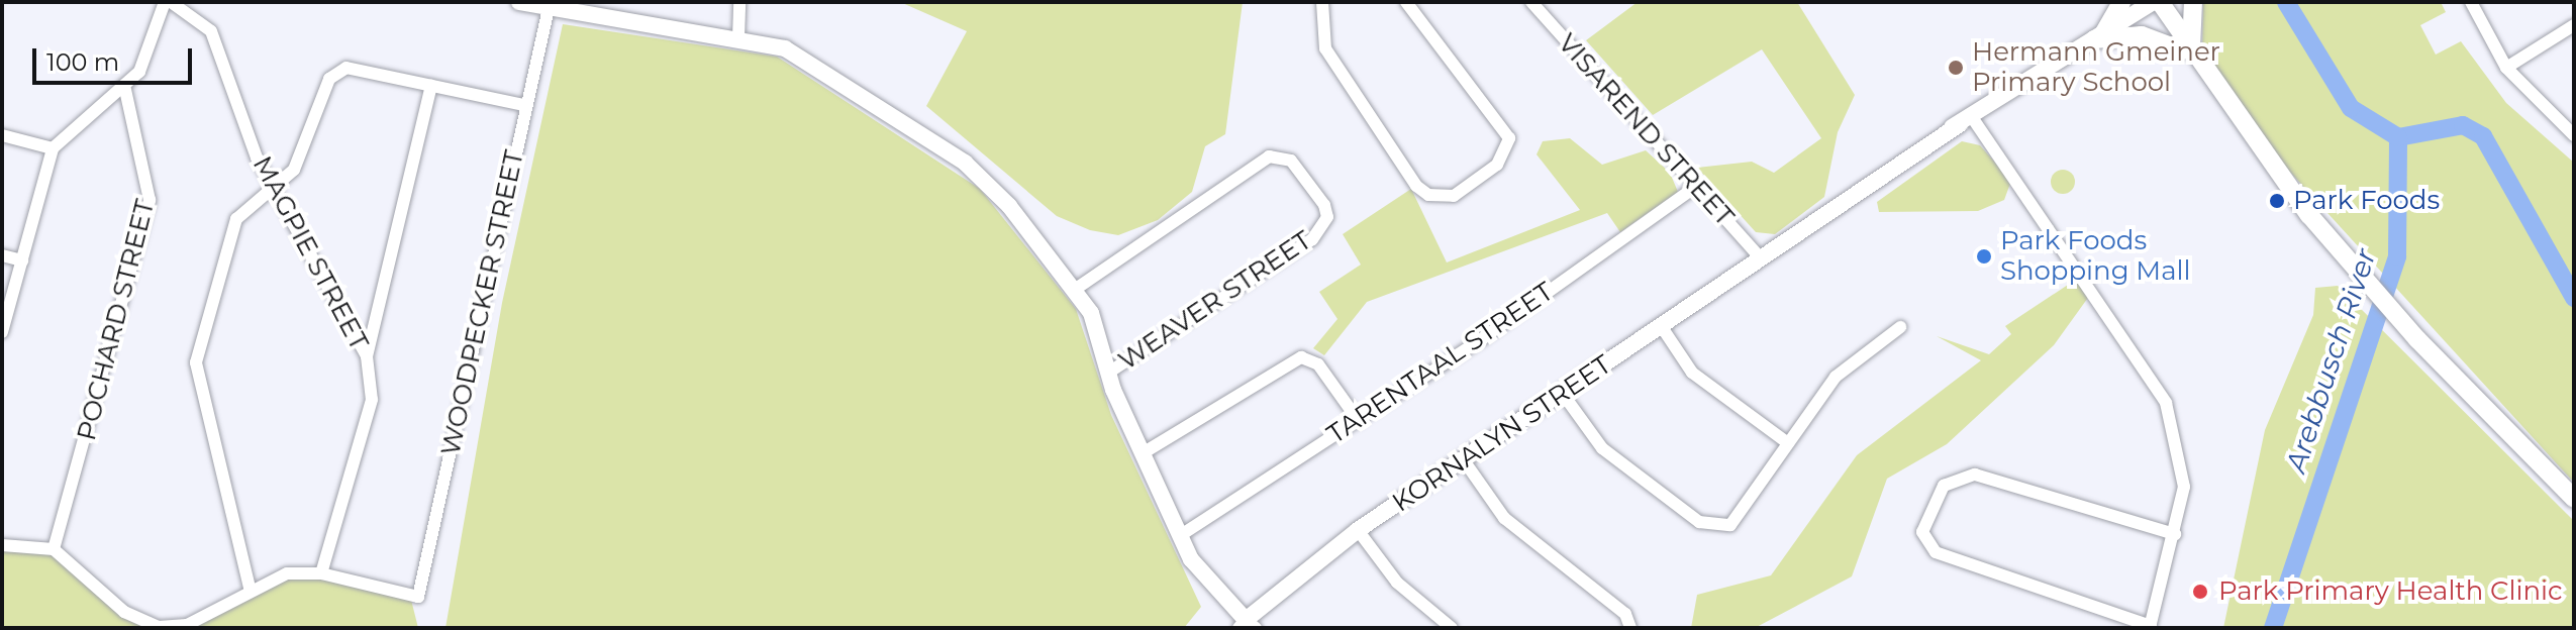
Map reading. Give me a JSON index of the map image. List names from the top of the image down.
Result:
{
  "streets": {
    "street": [
      "VISAREND STREET",
      "MAGPIE STREET",
      "WEAVER STREET",
      "WOODPECKER STREET",
      "POCHARD STREET",
      "TARENTAAL STREET",
      "KORNALYN STREET"
    ]
  },
  "crossings": [
    ["VISAREND STREET", "TARENTAAL STREET"],
    ["VISAREND STREET", "KORNALYN STREET"],
    ["MAGPIE STREET", "WOODPECKER STREET"]
  ],
  "water": ["Arebbusch River"],
  "places": [
    "Hermann Gmeiner Primary School",
    "Park Foods",
    "Park Foods Shopping Mall",
    "Park Primary Health Clinic"
  ],
  "scale_bar": "100 m"
}
